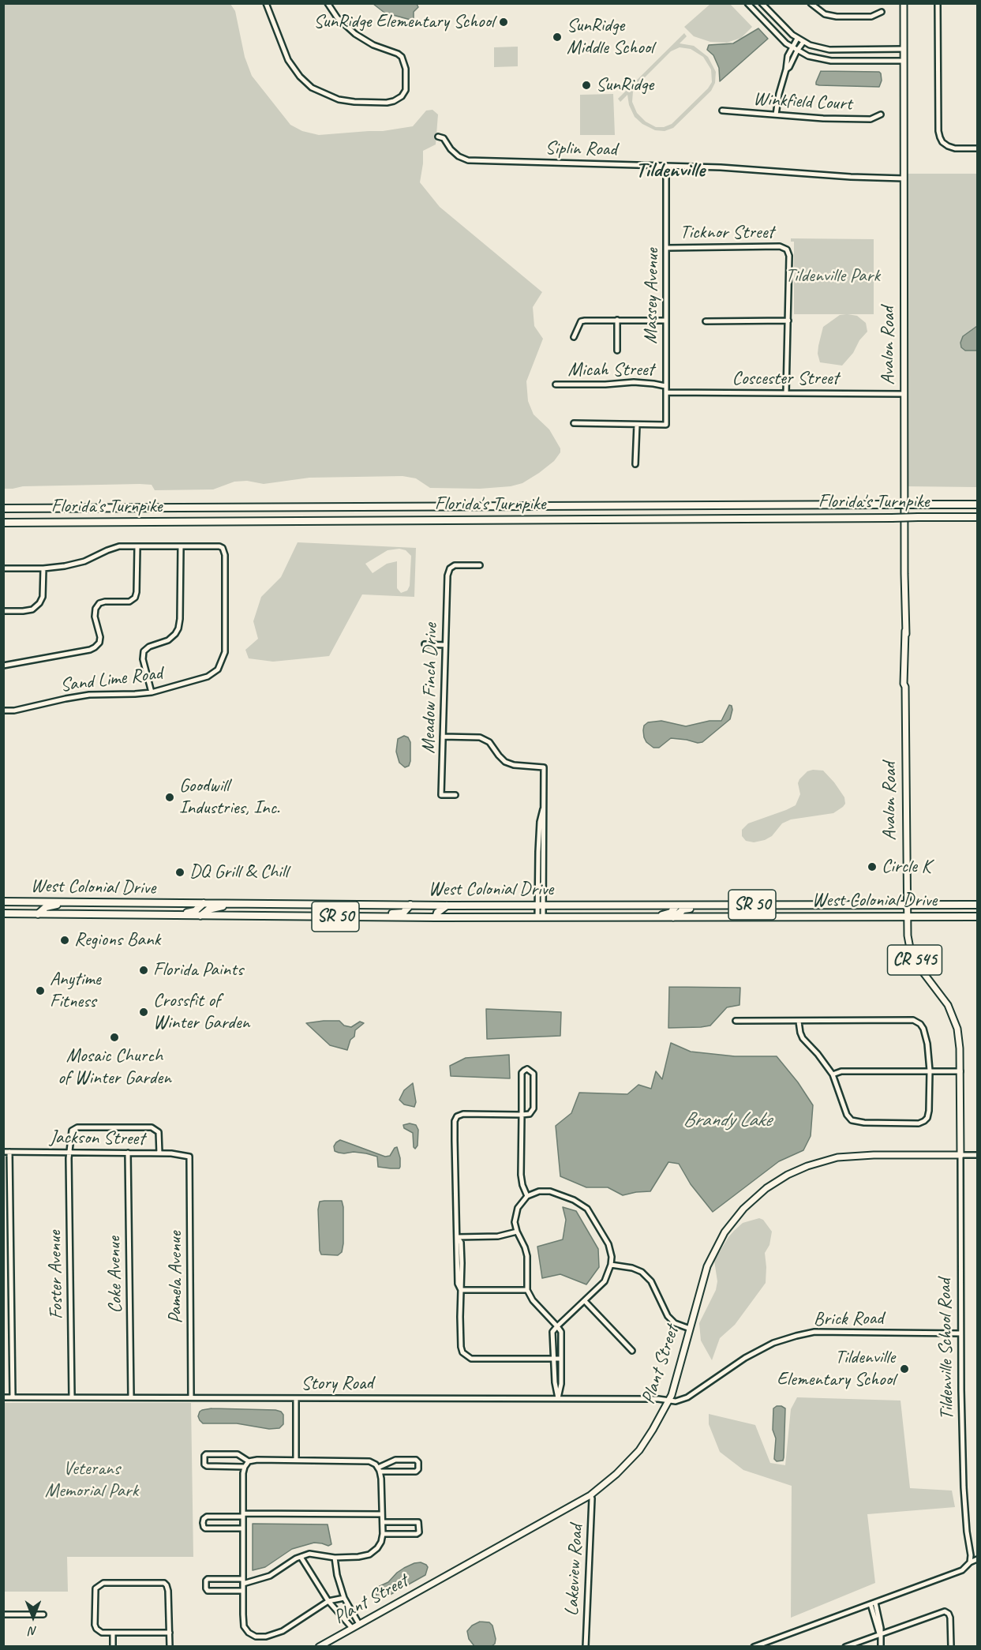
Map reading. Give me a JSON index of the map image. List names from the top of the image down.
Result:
{
  "streets": {
    "highway": ["Florida's Turnpike", "West Colonial Drive", "SR 50"],
    "main road": [
      "Avalon Road",
      "CR 545",
      "Tildenville School Road",
      "Plant Street"
    ],
    "street": [
      "Winkfield Court",
      "Siplin Road",
      "Ticknor Street",
      "Massey Avenue",
      "Micah Street",
      "Coscester Street",
      "Sand Lime Road",
      "Meadow Finch Drive",
      "Jackson Street",
      "Foster Avenue",
      "Coke Avenue",
      "Pamela Avenue",
      "Brick Road",
      "Story Road",
      "Lakeview Road"
    ]
  },
  "crossings": [
    ["Siplin Road", "Massey Avenue"],
    ["Siplin Road", "Avalon Road"],
    ["Ticknor Street", "Massey Avenue"],
    ["Massey Avenue", "Micah Street"],
    ["Massey Avenue", "Coscester Street"],
    ["Avalon Road", "Coscester Street"],
    ["Avalon Road", "West Colonial Drive"],
    ["Avalon Road", "Tildenville School Road"],
    ["West Colonial Drive", "Tildenville School Road"],
    ["Jackson Street", "Foster Avenue"],
    ["Jackson Street", "Coke Avenue"],
    ["Jackson Street", "Pamela Avenue"],
    ["Foster Avenue", "Story Road"],
    ["Coke Avenue", "Story Road"],
    ["Pamela Avenue", "Story Road"],
    ["Brick Road", "Tildenville School Road"],
    ["Brick Road", "Plant Street"],
    ["Brick Road", "Story Road"],
    ["Tildenville School Road", "Plant Street"],
    ["Plant Street", "Story Road"],
    ["Plant Street", "Lakeview Road"]
  ],
  "districts": ["Tildenville"],
  "water": ["Brandy Lake"],
  "parks": ["Tildenville Park", "Veterans Memorial Park"],
  "places": [
    "SunRidge Elementary School",
    "SunRidge Middle School",
    "SunRidge",
    "Goodwill Industries, Inc.",
    "Circle K",
    "DQ Grill & Chill",
    "Regions Bank",
    "Florida Paints",
    "Anytime Fitness",
    "Crossfit of Winter Garden",
    "Mosaic Church of Winter Garden",
    "Tildenville Elementary School"
  ],
  "north": "bottom"
}
